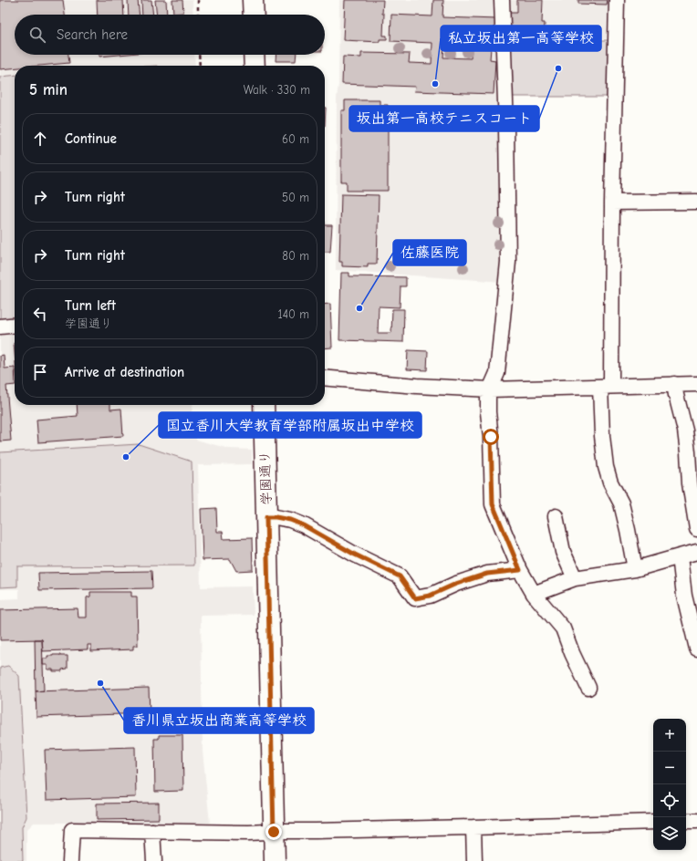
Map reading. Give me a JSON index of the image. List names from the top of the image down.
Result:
{
  "streets": {
    "street": ["学園通り"]
  },
  "places": [
    "坂出第一高校テニスコート",
    "私立坂出第一高等学校",
    "佐藤医院",
    "国立香川大学教育学部附属坂出中学校",
    "香川県立坂出商業高等学校"
  ],
  "page": {
    "search": "Search here",
    "heading": ["5 min", "Walk · 330 m"],
    "list": [
      ["Continue", "60 m"],
      ["Turn right", "50 m"],
      ["Turn right", "80 m"],
      ["Turn left", "学園通り", "140 m"],
      "Arrive at destination"
    ],
    "map_buttons": ["+", "−"]
  }
}
